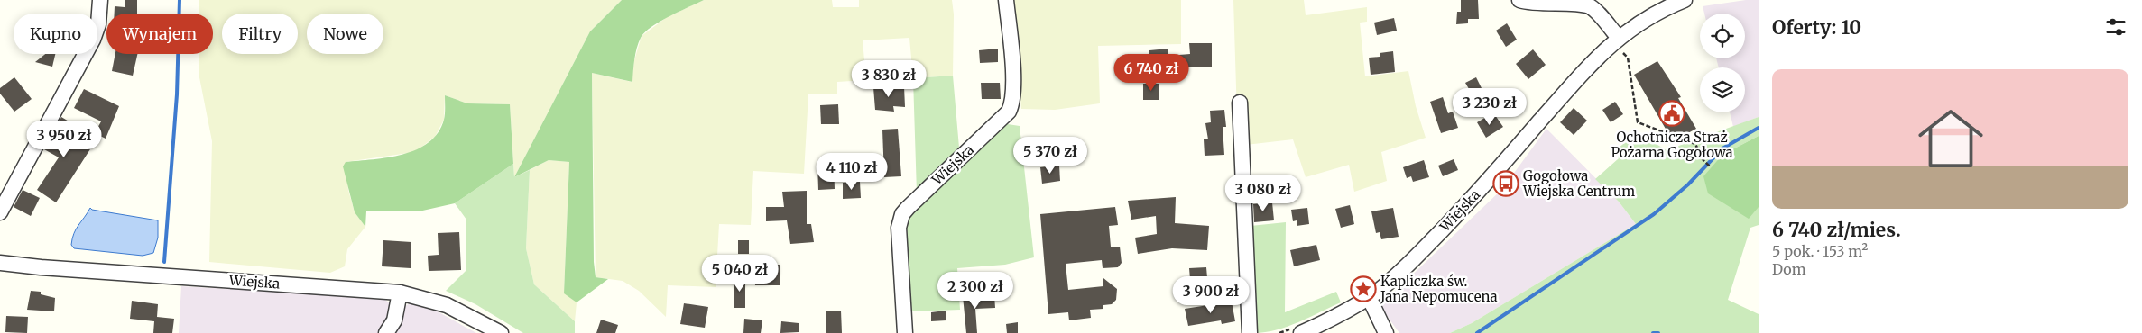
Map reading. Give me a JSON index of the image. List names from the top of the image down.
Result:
{
  "streets": {
    "street": ["Wiejska"]
  },
  "places": {
    "public building": ["Ochotnicza Straż Pożarna Gogołowa"],
    "bus stop": ["Gogołowa Wiejska Centrum"],
    "place": ["Kapliczka św. Jana Nepomucena"]
  },
  "page": {
    "heading": "Oferty: 10",
    "chip": [
      "Kupno",
      "Wynajem",
      "Filtry",
      "Nowe"
    ],
    "price": [
      "6 740 zł",
      "3 830 zł",
      "3 230 zł",
      "3 950 zł",
      "5 370 zł",
      "4 110 zł",
      "3 080 zł",
      "5 040 zł",
      "2 300 zł",
      "3 900 zł"
    ],
    "list": [
      {
        "name": "6 740 zł/mies.",
        "note": "5 pok. · 153 m² · Dom"
      }
    ]
  }
}
